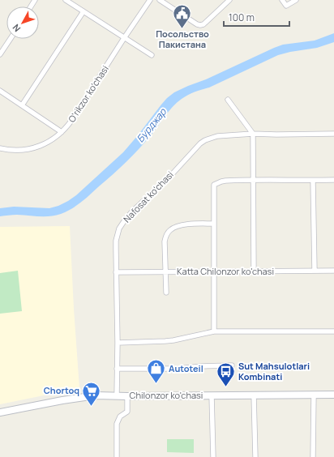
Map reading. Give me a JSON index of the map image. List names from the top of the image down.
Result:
{
  "streets": {
    "main road": ["Chilonzor ko'chasi"],
    "street": ["O'rikzor ko'chasi", "Nafosat ko'chasi", "Katta Chilonzor ko'chasi"]
  },
  "crossings": [
    ["Nafosat ko'chasi", "Katta Chilonzor ko'chasi"],
    ["Nafosat ko'chasi", "Chilonzor ko'chasi"]
  ],
  "water": ["Бурджар"],
  "places": {
    "public building": ["Посольство Пакистана"],
    "shop": ["Autoteil"],
    "bus stop": ["Sut Mahsulotlari Kombinati"],
    "supermarket": ["Chortoq"]
  },
  "scale_bar": "100 m",
  "north": "bottom left"
}
